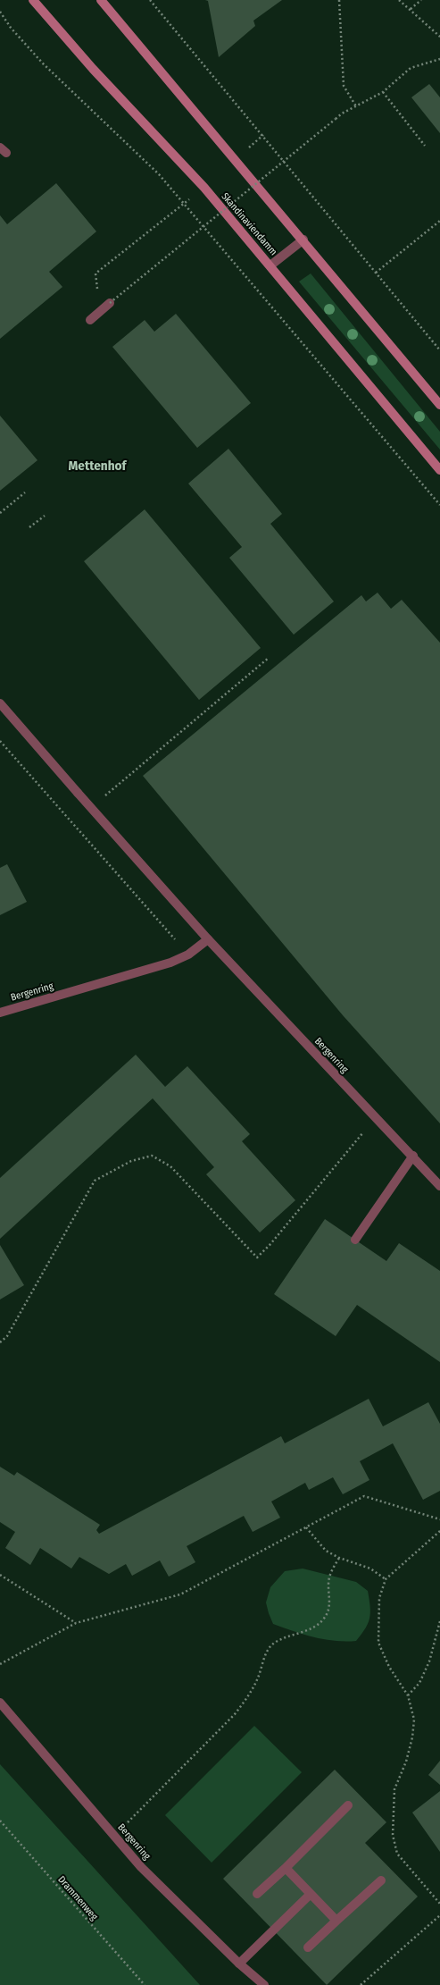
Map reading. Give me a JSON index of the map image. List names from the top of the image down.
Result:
{
  "streets": {
    "main road": ["Skandinaviendamm"],
    "street": ["Bergenring"],
    "path": ["Drammenweg"]
  },
  "districts": ["Mettenhof"]
}
